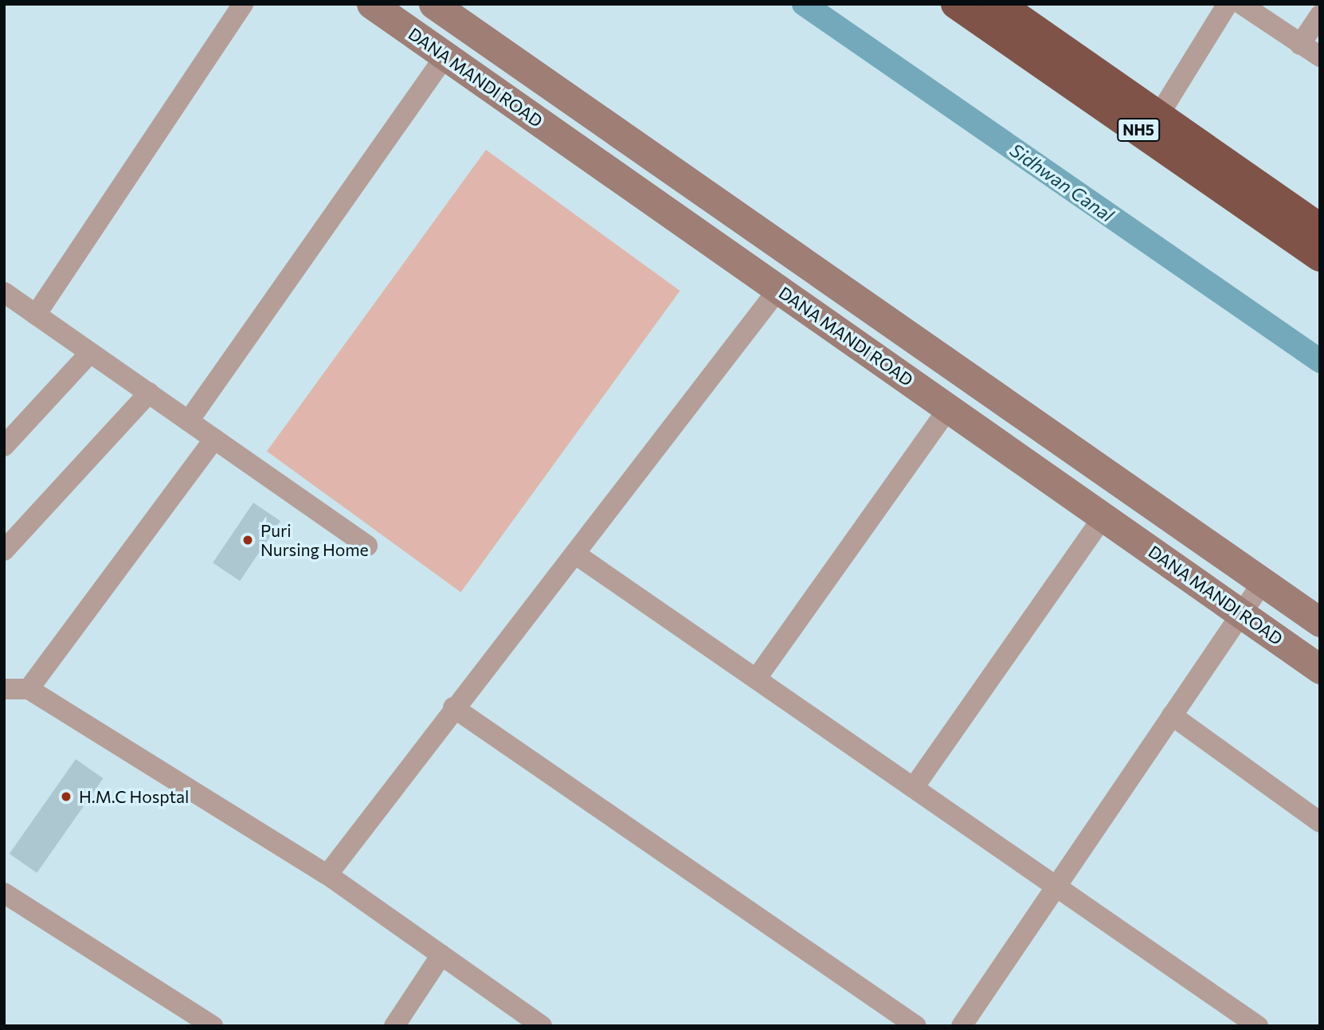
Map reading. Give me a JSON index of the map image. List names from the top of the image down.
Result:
{
  "streets": {
    "highway": ["NH5"],
    "street": ["DANA MANDI ROAD"]
  },
  "water": ["Sidhwan Canal"],
  "places": ["Puri Nursing Home", "H.M.C Hosptal"]
}
